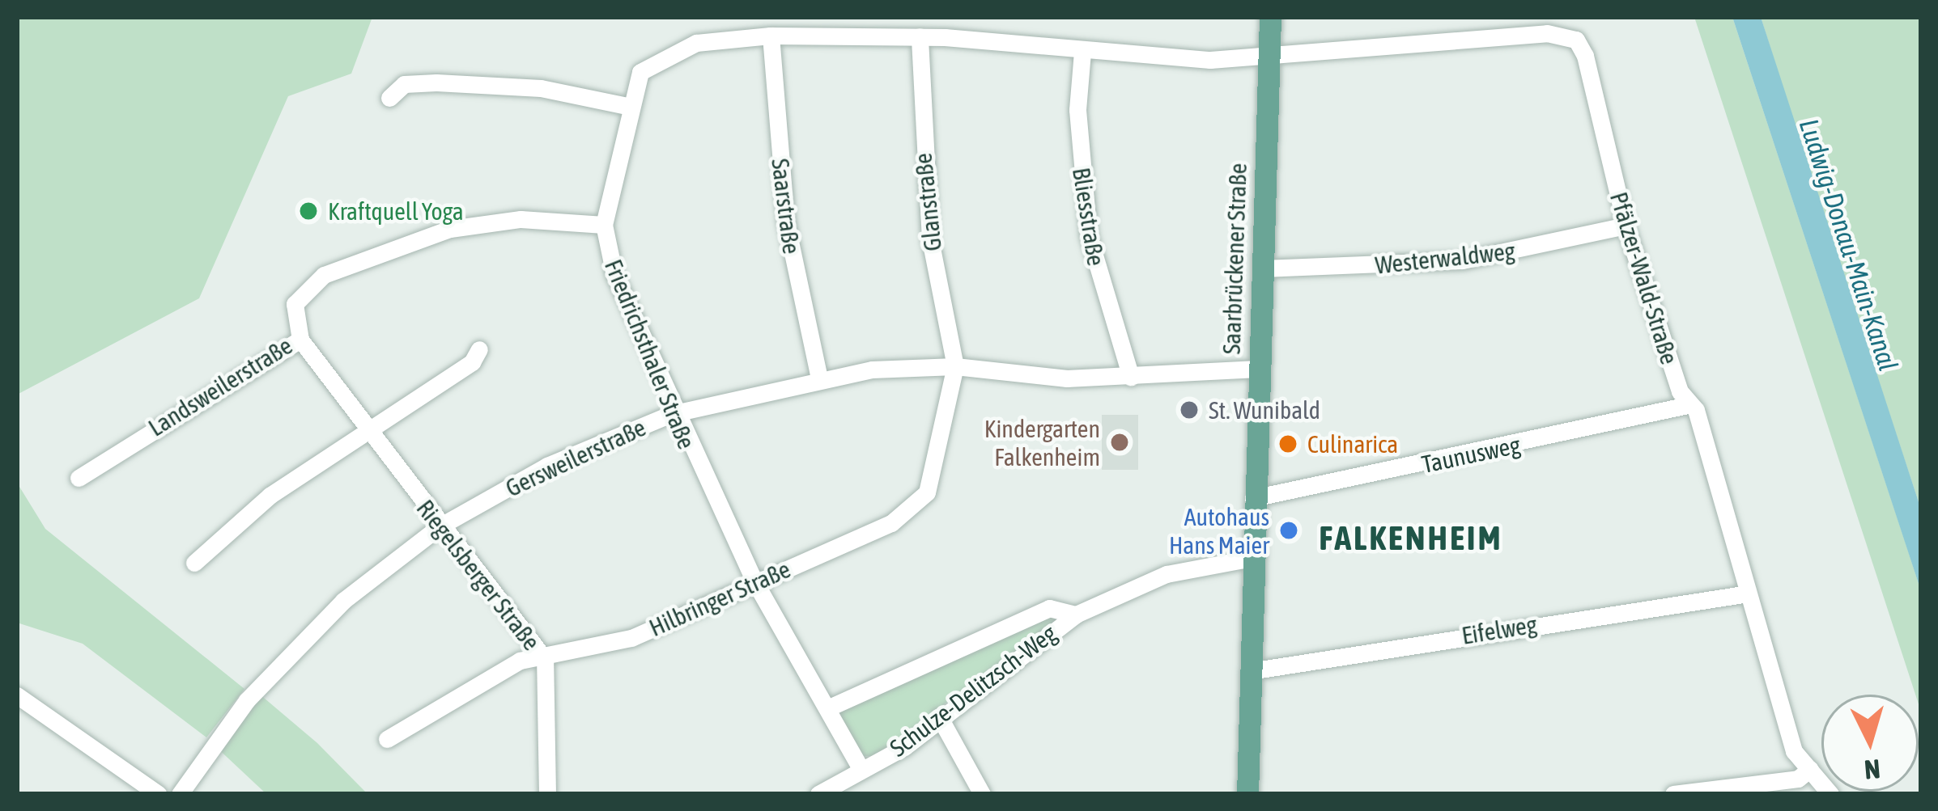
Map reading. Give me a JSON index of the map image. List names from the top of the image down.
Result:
{
  "streets": {
    "main road": ["Saarbrückener Straße"],
    "street": [
      "Glanstraße",
      "Saarstraße",
      "Bliesstraße",
      "Westerwaldweg",
      "Pfälzer-Wald-Straße",
      "Friedrichsthaler Straße",
      "Landsweilerstraße",
      "Taunusweg",
      "Gersweilerstraße",
      "Riegelsberger Straße",
      "Hilbringer Straße",
      "Eifelweg",
      "Schulze-Delitzsch-Weg"
    ]
  },
  "crossings": [
    ["Glanstraße", "Gersweilerstraße"],
    ["Glanstraße", "Hilbringer Straße"],
    ["Saarstraße", "Gersweilerstraße"],
    ["Bliesstraße", "Gersweilerstraße"],
    ["Westerwaldweg", "Saarbrückener Straße"],
    ["Westerwaldweg", "Pfälzer-Wald-Straße"],
    ["Saarbrückener Straße", "Pfälzer-Wald-Straße"],
    ["Saarbrückener Straße", "Taunusweg"],
    ["Saarbrückener Straße", "Gersweilerstraße"],
    ["Saarbrückener Straße", "Eifelweg"],
    ["Saarbrückener Straße", "Schulze-Delitzsch-Weg"],
    ["Pfälzer-Wald-Straße", "Taunusweg"],
    ["Pfälzer-Wald-Straße", "Eifelweg"],
    ["Friedrichsthaler Straße", "Landsweilerstraße"],
    ["Friedrichsthaler Straße", "Gersweilerstraße"],
    ["Friedrichsthaler Straße", "Hilbringer Straße"],
    ["Friedrichsthaler Straße", "Schulze-Delitzsch-Weg"],
    ["Landsweilerstraße", "Riegelsberger Straße"],
    ["Gersweilerstraße", "Riegelsberger Straße"],
    ["Gersweilerstraße", "Hilbringer Straße"],
    ["Riegelsberger Straße", "Hilbringer Straße"]
  ],
  "districts": ["FALKENHEIM"],
  "water": ["Ludwig-Donau-Main-Kanal"],
  "places": [
    "Kraftquell Yoga",
    "St. Wunibald",
    "Kindergarten Falkenheim",
    "Culinarica",
    "Autohaus Hans Maier"
  ],
  "north": "bottom"
}
